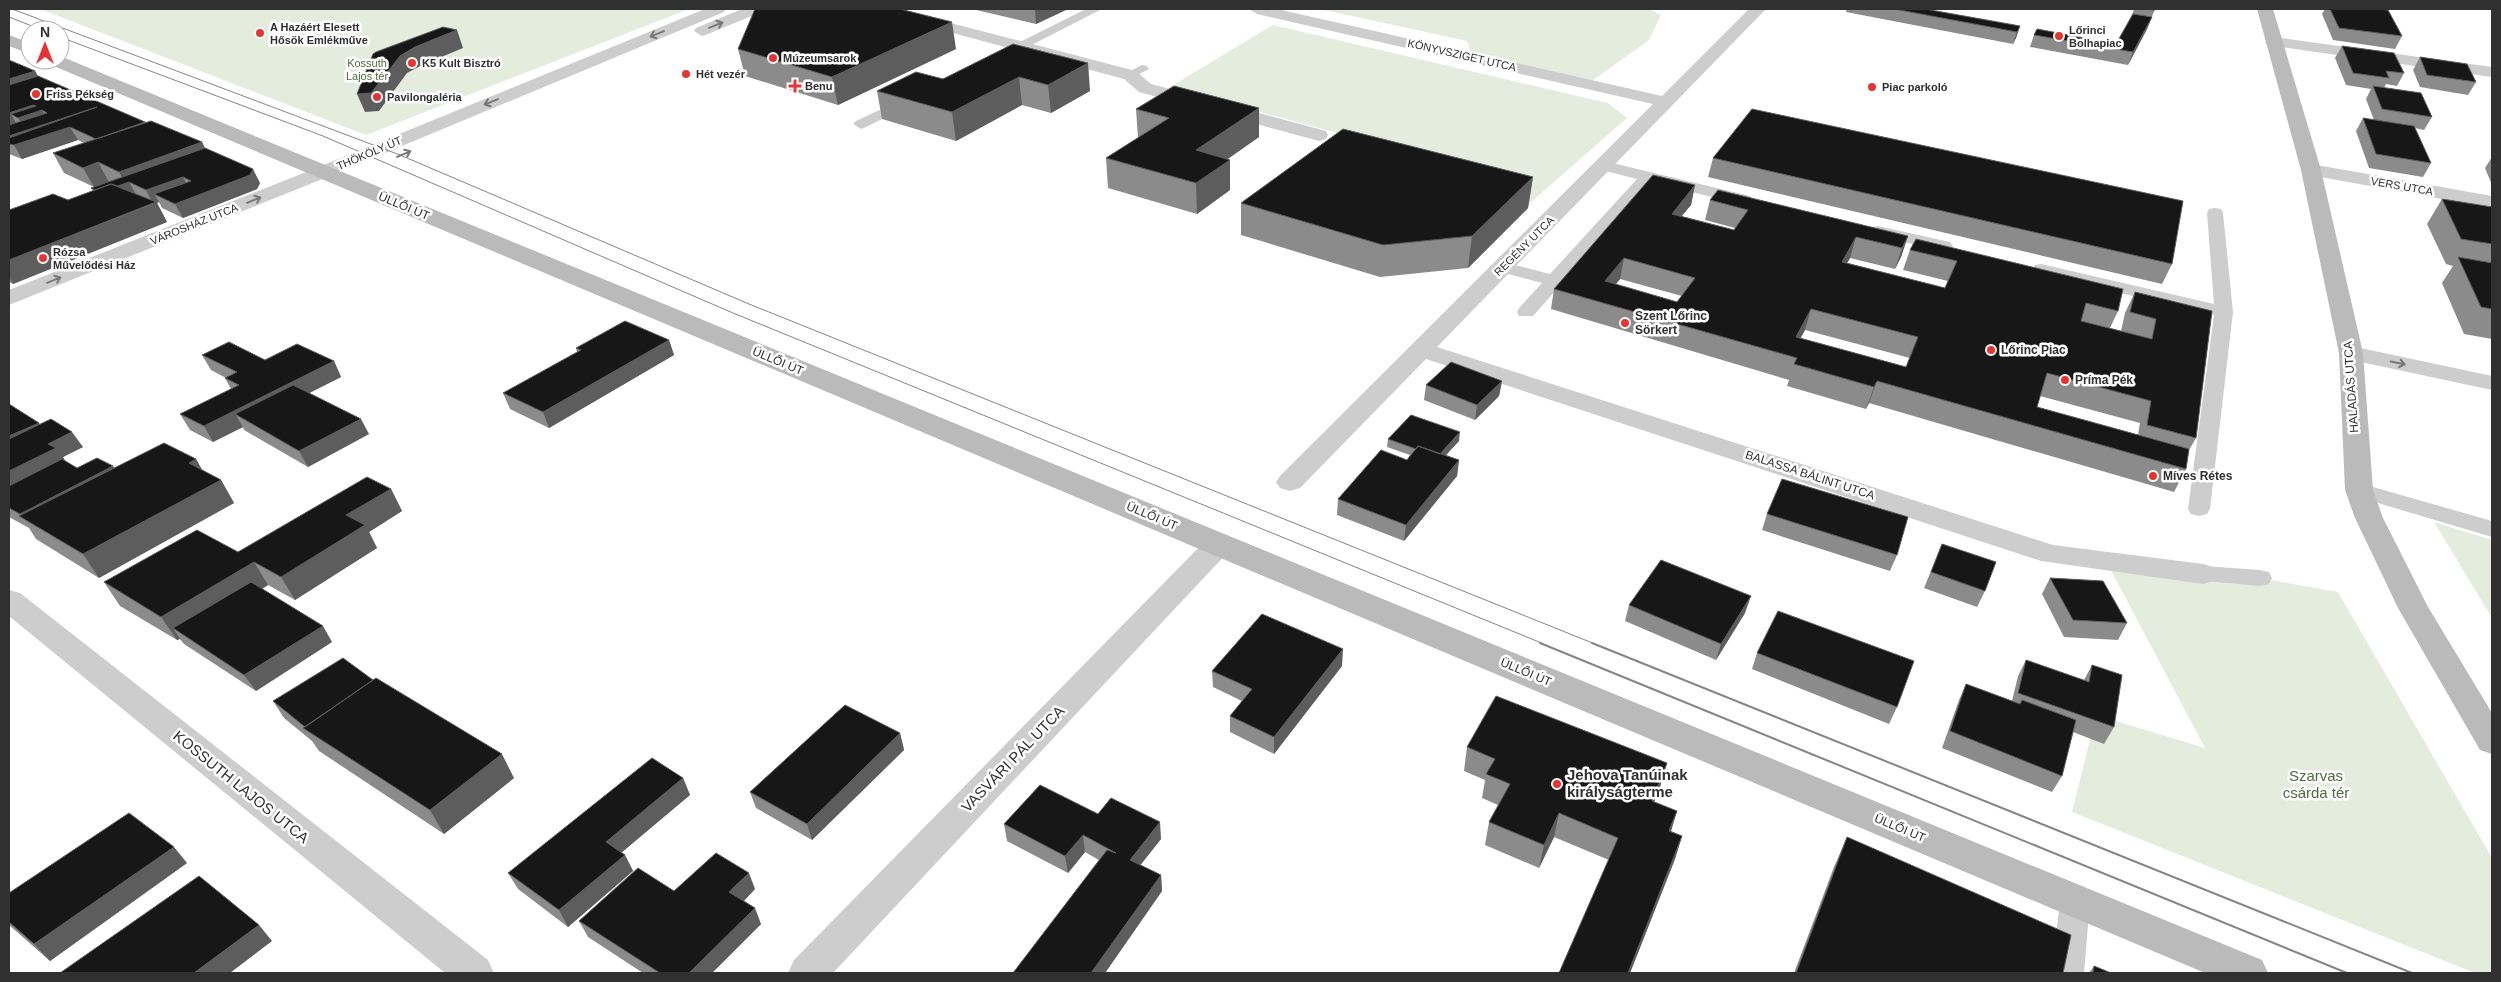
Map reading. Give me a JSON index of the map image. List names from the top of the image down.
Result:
{
  "streets": {
    "main road": ["ÜLLŐI ÚT", "HALADÁS UTCA"],
    "street": [
      "KÖNYVSZIGET UTCA",
      "THÖKÖLY ÚT",
      "VERS UTCA",
      "VÁROSHÁZ UTCA",
      "REGÉNY UTCA",
      "BALASSA BÁLINT UTCA",
      "VASVÁRI PÁL UTCA",
      "KOSSUTH LAJOS UTCA"
    ]
  },
  "crossings": [
    ["KÖNYVSZIGET UTCA", "REGÉNY UTCA"],
    ["THÖKÖLY ÚT", "ÜLLŐI ÚT"],
    ["THÖKÖLY ÚT", "VÁROSHÁZ UTCA"],
    ["VERS UTCA", "HALADÁS UTCA"],
    ["ÜLLŐI ÚT", "VÁROSHÁZ UTCA"],
    ["ÜLLŐI ÚT", "VASVÁRI PÁL UTCA"],
    ["REGÉNY UTCA", "BALASSA BÁLINT UTCA"]
  ],
  "one_way": ["VÁROSHÁZ UTCA"],
  "parks": ["Kossuth Lajos tér", "Szarvas csárda tér"],
  "places": {
    "other": [
      "A Hazáért Elesett Hősök Emlékműve",
      "Lőrinci Bolhapiac",
      "Múzeumsarok",
      "K5 Kult Bisztró",
      "Hét vezér",
      "Piac parkoló",
      "Friss Pékség",
      "Pavilongaléria",
      "Rózsa Művelődési Ház",
      "Szent Lőrinc Sörkert",
      "Lőrinc Piac",
      "Príma Pék",
      "Míves Rétes",
      "Jehova Tanúinak királyságterme"
    ],
    "health": ["Benu"]
  },
  "north": "top"
}
